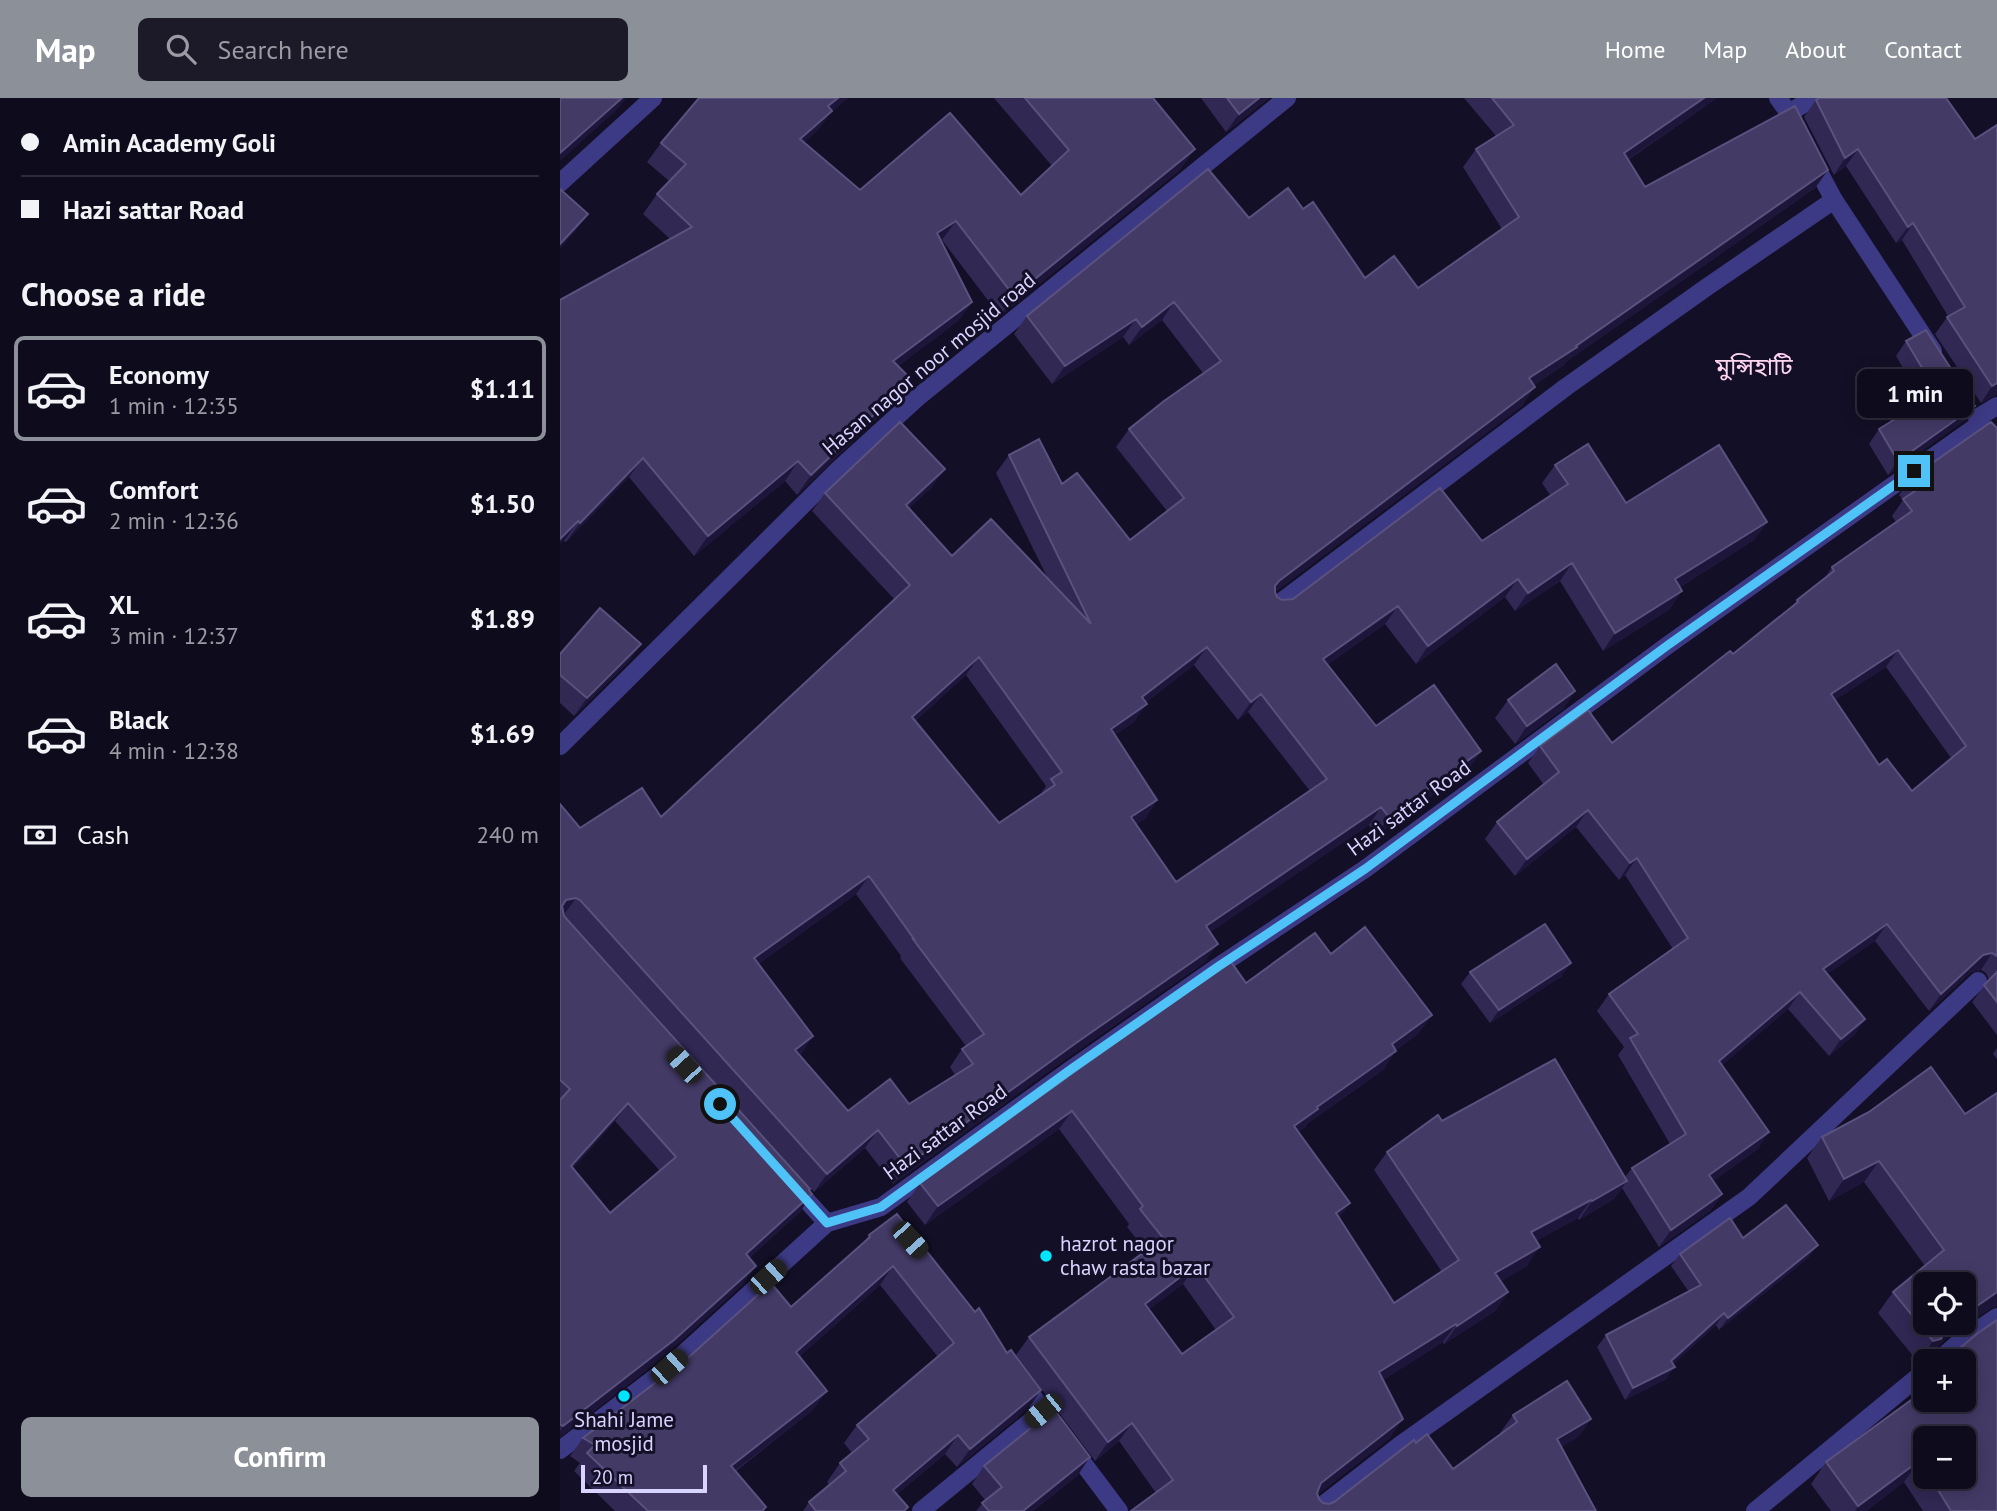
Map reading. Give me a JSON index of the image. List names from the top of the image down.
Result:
{
  "streets": {
    "street": ["Hasan nagor noor mosjid road", "Hazi sattar Road"]
  },
  "districts": ["মুন্সিহাটি"],
  "places": ["hazrot nagor chaw rasta bazar", "Shahi Jame mosjid"],
  "scale_bar": "20 m",
  "page": {
    "header": "Map",
    "search": "Search here",
    "nav": [
      "Home",
      "Map",
      "About",
      "Contact"
    ],
    "banner": ["Amin Academy Goli", "Hazi sattar Road"],
    "heading": "Choose a ride",
    "list": [
      {
        "name": "Economy",
        "note": "1 min · 12:35",
        "value": "$1.11"
      },
      {
        "name": "Comfort",
        "note": "2 min · 12:36",
        "value": "$1.50"
      },
      {
        "name": "XL",
        "note": "3 min · 12:37",
        "value": "$1.89"
      },
      {
        "name": "Black",
        "note": "4 min · 12:38",
        "value": "$1.69"
      }
    ],
    "bubble": "1 min",
    "pay": ["Cash", "240 m"],
    "map_buttons": ["+", "−"],
    "buttons": "Confirm",
    "scale": "20 m"
  }
}
